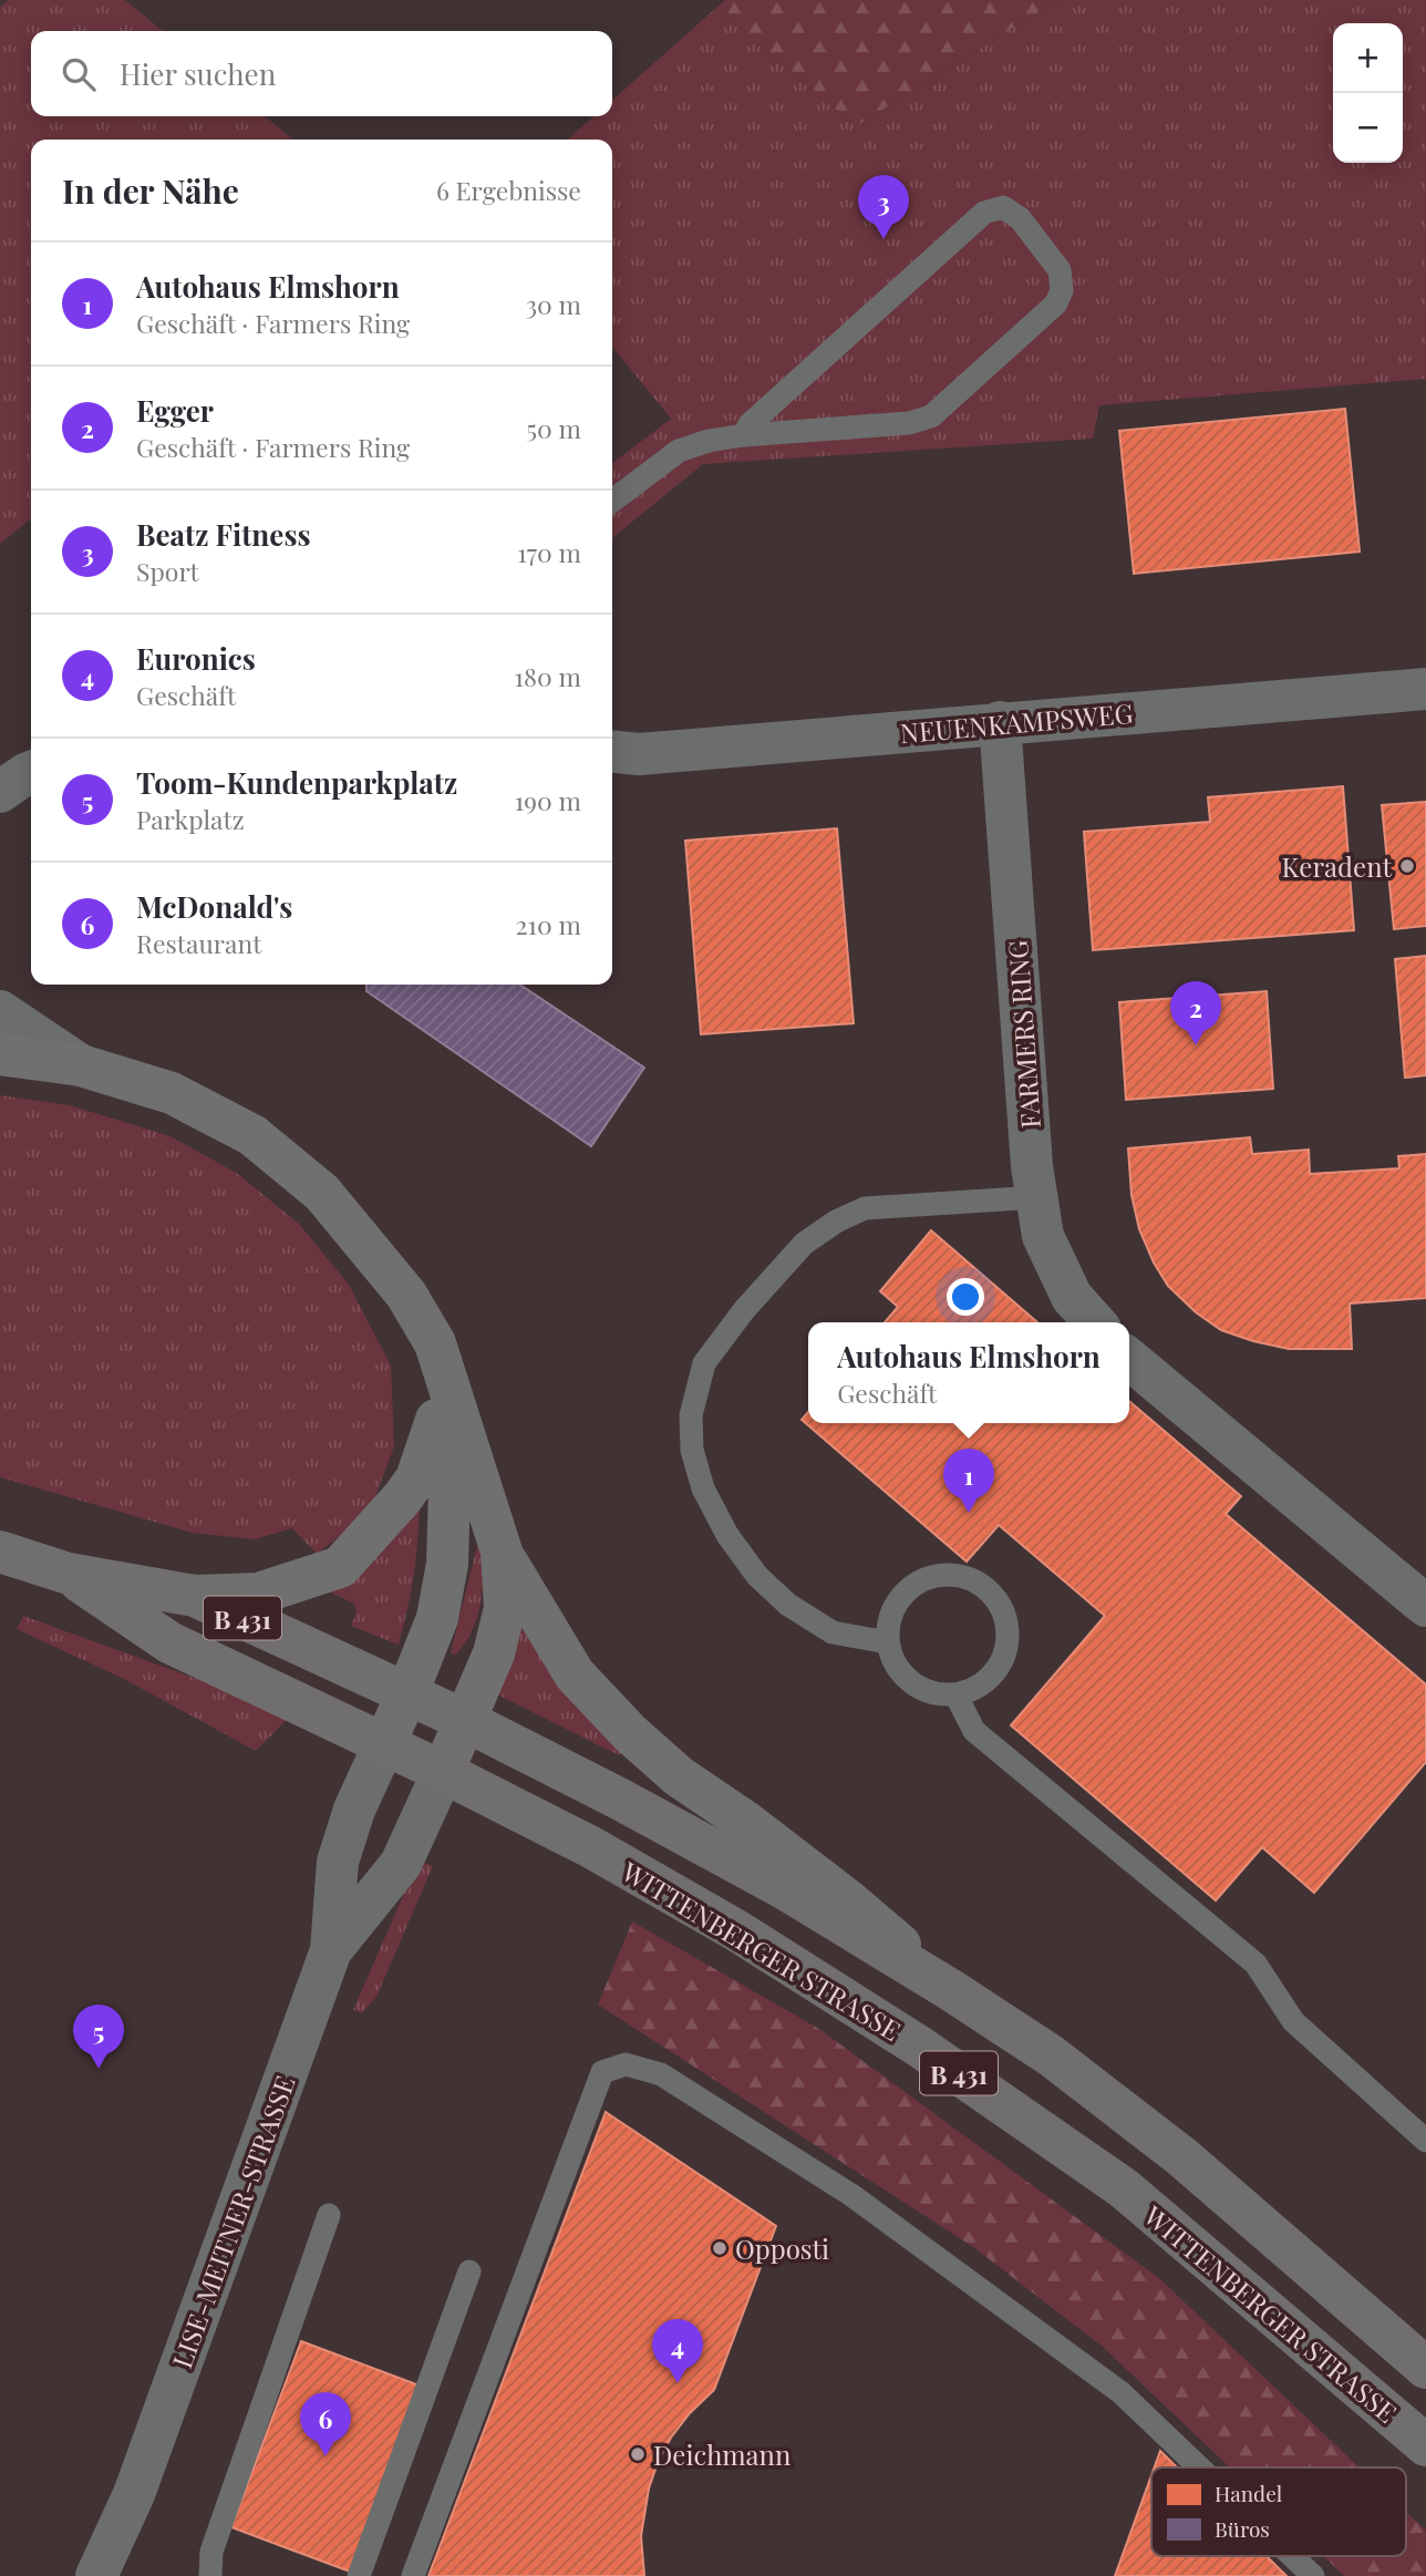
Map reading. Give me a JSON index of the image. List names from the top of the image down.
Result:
{
  "streets": {
    "main road": ["B 431", "WITTENBERGER STRASSE"],
    "street": ["NEUENKAMPSWEG", "FARMERS RING", "LISE-MEITNER-STRASSE"]
  },
  "crossings": [
    ["NEUENKAMPSWEG", "FARMERS RING"],
    ["B 431", "WITTENBERGER STRASSE"],
    ["B 431", "LISE-MEITNER-STRASSE"],
    ["WITTENBERGER STRASSE", "LISE-MEITNER-STRASSE"]
  ],
  "places": ["Keradent", "Opposti", "Deichmann"],
  "legend": ["Handel", "Büros"],
  "page": {
    "map_buttons": ["+", "−"],
    "search": "Hier suchen",
    "heading": ["In der Nähe", "6 Ergebnisse"],
    "pins": [
      "3",
      "2",
      "1",
      "5",
      "4",
      "6"
    ],
    "list": [
      {
        "mark": "1",
        "name": "Autohaus Elmshorn",
        "note": "Geschäft · Farmers Ring",
        "value": "30 m"
      },
      {
        "mark": "2",
        "name": "Egger",
        "note": "Geschäft · Farmers Ring",
        "value": "50 m"
      },
      {
        "mark": "3",
        "name": "Beatz Fitness",
        "note": "Sport",
        "value": "170 m"
      },
      {
        "mark": "4",
        "name": "Euronics",
        "note": "Geschäft",
        "value": "180 m"
      },
      {
        "mark": "5",
        "name": "Toom-Kundenparkplatz",
        "note": "Parkplatz",
        "value": "190 m"
      },
      {
        "mark": "6",
        "name": "McDonald's",
        "note": "Restaurant",
        "value": "210 m"
      }
    ],
    "popup": ["Autohaus Elmshorn", "Geschäft"]
  }
}
